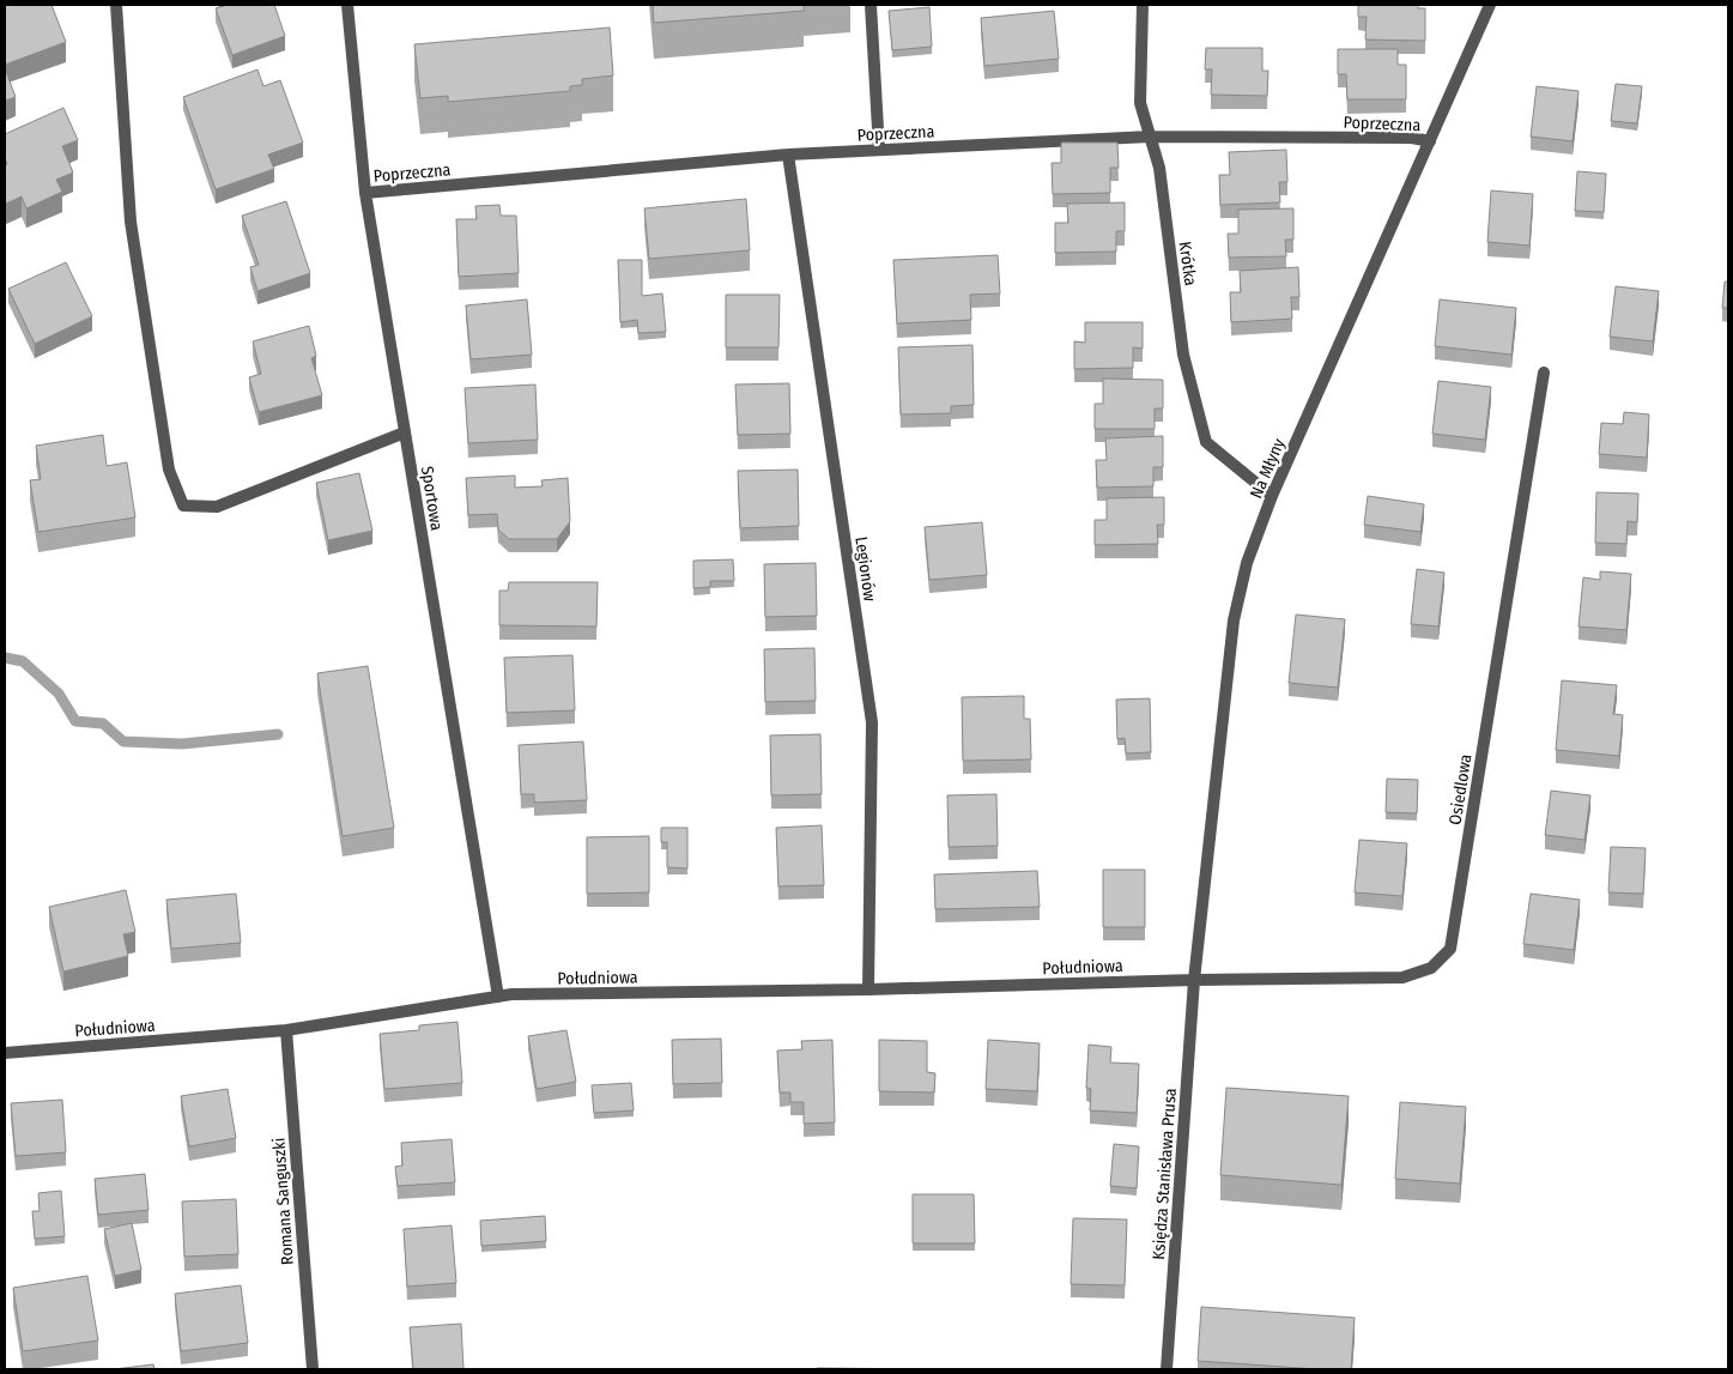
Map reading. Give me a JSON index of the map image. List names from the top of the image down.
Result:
{
  "streets": {
    "street": [
      "Poprzeczna",
      "Krótka",
      "Na Młyny",
      "Sportowa",
      "Legionów",
      "Osiedlowa",
      "Południowa",
      "Księdza Stanisława Prusa",
      "Romana Sanguszki"
    ]
  },
  "crossings": [
    ["Poprzeczna", "Krótka"],
    ["Poprzeczna", "Na Młyny"],
    ["Poprzeczna", "Sportowa"],
    ["Poprzeczna", "Legionów"],
    ["Krótka", "Na Młyny"],
    ["Na Młyny", "Osiedlowa"],
    ["Na Młyny", "Południowa"],
    ["Na Młyny", "Księdza Stanisława Prusa"],
    ["Sportowa", "Południowa"],
    ["Legionów", "Południowa"],
    ["Osiedlowa", "Południowa"],
    ["Osiedlowa", "Księdza Stanisława Prusa"],
    ["Południowa", "Księdza Stanisława Prusa"],
    ["Południowa", "Romana Sanguszki"]
  ]
}
